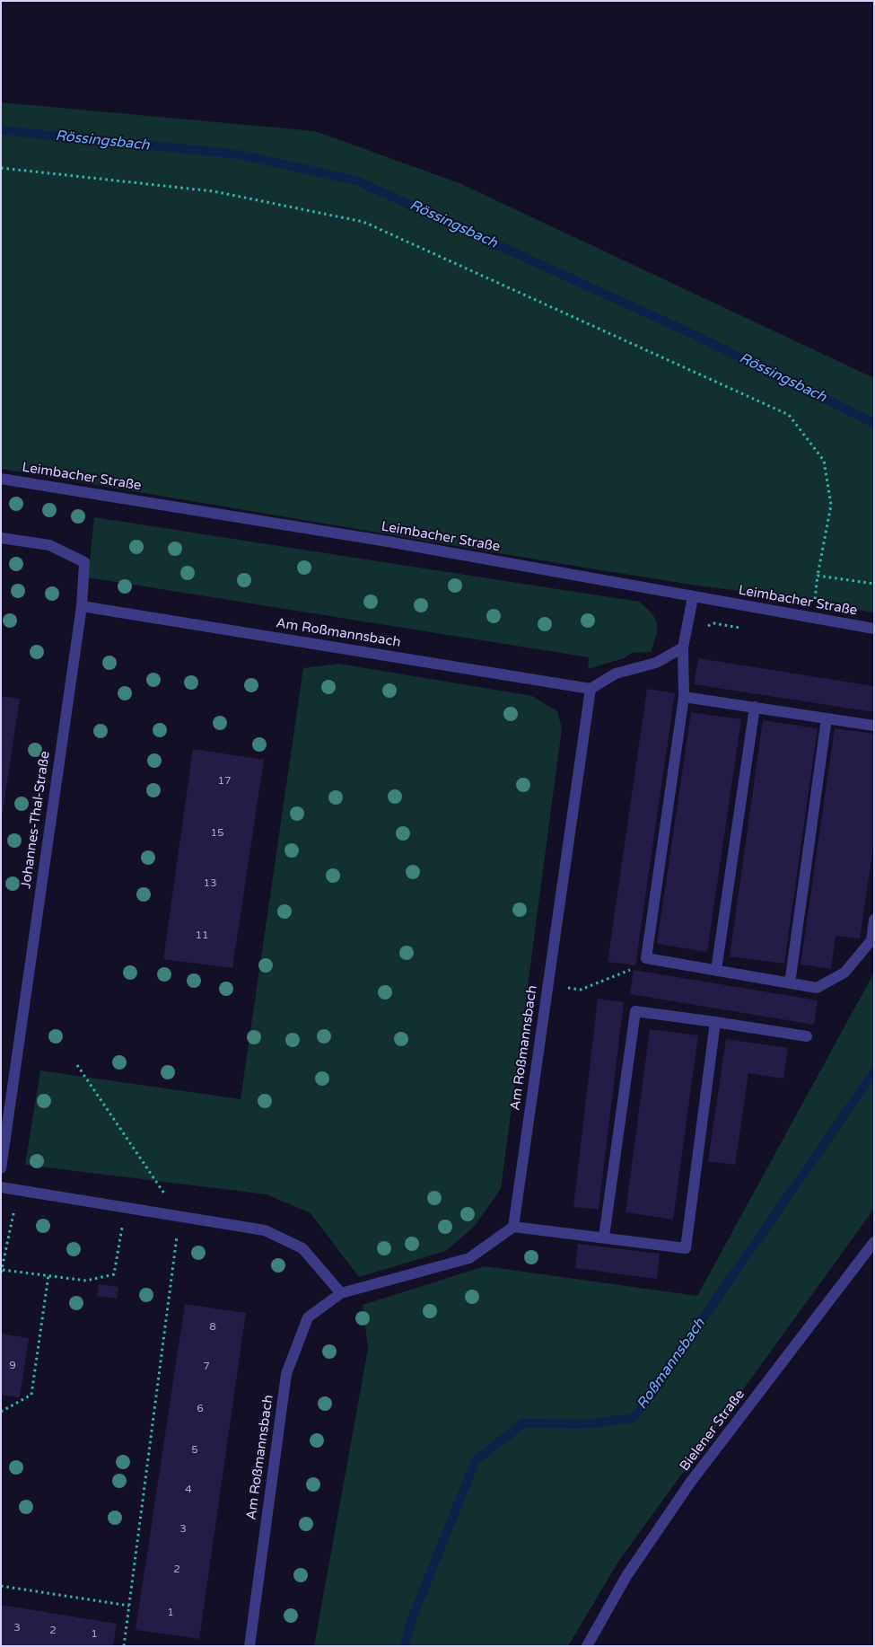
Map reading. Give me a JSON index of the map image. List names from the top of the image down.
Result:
{
  "streets": {
    "street": [
      "Leimbacher Straße",
      "Am Roßmannsbach",
      "Johannes-Thal-Straße",
      "Bielener Straße"
    ]
  },
  "crossings": [
    ["Am Roßmannsbach", "Johannes-Thal-Straße"]
  ],
  "water": ["Rössingsbach", "Roßmannsbach"],
  "house_numbers": [
    "17",
    "15",
    "13",
    "11",
    "8",
    "9",
    "7",
    "6",
    "5",
    "4",
    "3",
    "2",
    "1",
    "3",
    "2",
    "1"
  ]
}
